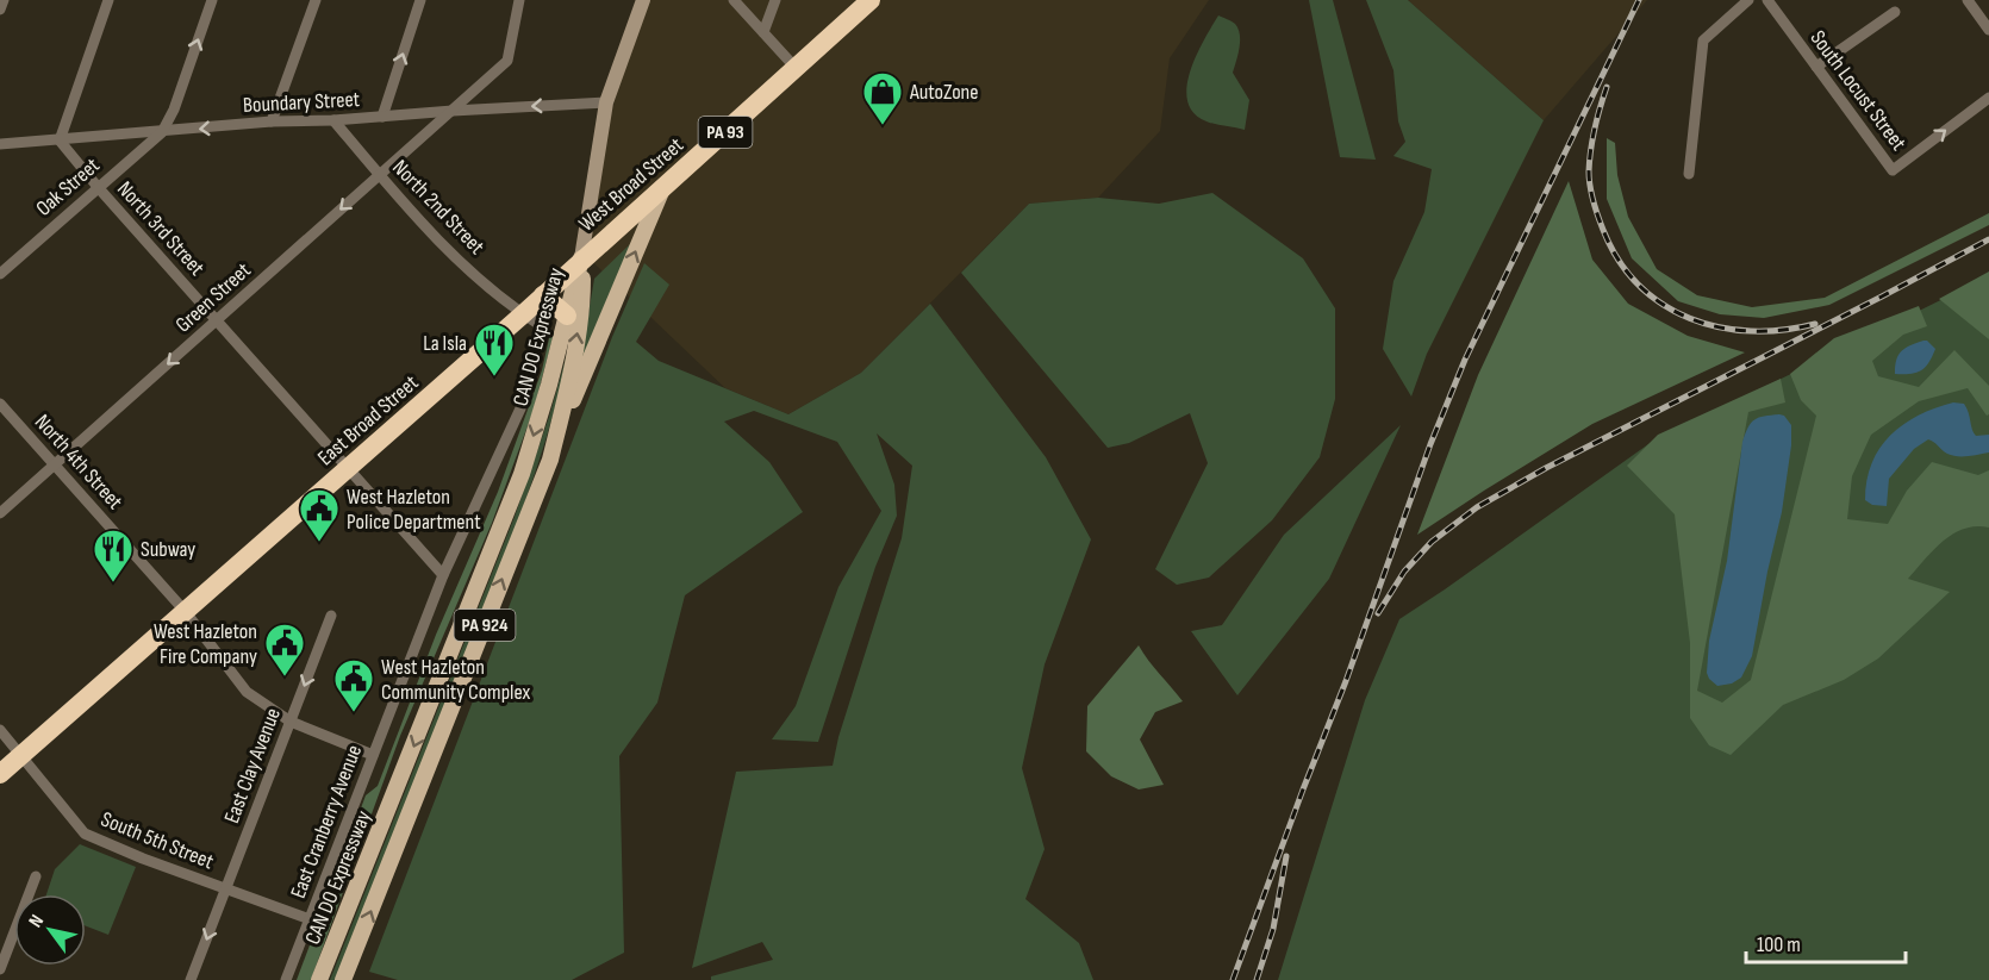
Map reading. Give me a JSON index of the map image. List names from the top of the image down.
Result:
{
  "streets": {
    "highway": ["PA 93", "West Broad Street", "East Broad Street"],
    "main road": ["CAN DO Expressway", "PA 924"],
    "street": [
      "South Locust Street",
      "Boundary Street",
      "Oak Street",
      "North 2nd Street",
      "North 3rd Street",
      "Green Street",
      "North 4th Street",
      "East Clay Avenue",
      "East Cranberry Avenue",
      "South 5th Street"
    ]
  },
  "crossings": [
    ["Boundary Street", "Oak Street"],
    ["Boundary Street", "North 2nd Street"],
    ["Boundary Street", "North 3rd Street"],
    ["Boundary Street", "Green Street"],
    ["PA 93", "East Broad Street"],
    ["PA 93", "South 5th Street"],
    ["West Broad Street", "CAN DO Expressway"],
    ["West Broad Street", "East Broad Street"],
    ["Oak Street", "North 3rd Street"],
    ["North 2nd Street", "Green Street"],
    ["North 2nd Street", "East Broad Street"],
    ["North 2nd Street", "East Cranberry Avenue"],
    ["North 3rd Street", "Green Street"],
    ["North 3rd Street", "East Broad Street"],
    ["North 3rd Street", "East Cranberry Avenue"],
    ["Green Street", "North 4th Street"],
    ["CAN DO Expressway", "East Broad Street"],
    ["East Broad Street", "North 4th Street"],
    ["East Broad Street", "East Cranberry Avenue"],
    ["East Broad Street", "South 5th Street"],
    ["North 4th Street", "East Clay Avenue"],
    ["North 4th Street", "East Cranberry Avenue"],
    ["East Clay Avenue", "South 5th Street"],
    ["East Cranberry Avenue", "South 5th Street"]
  ],
  "one_way": ["Boundary Street", "Green Street", "East Clay Avenue"],
  "places": {
    "shop": ["AutoZone"],
    "restaurant": ["La Isla", "Subway"],
    "public building": ["West Hazleton Police Department", "West Hazleton Fire Company", "West Hazleton Community Complex"]
  },
  "scale_bar": "100 m",
  "north": "top left"
}
